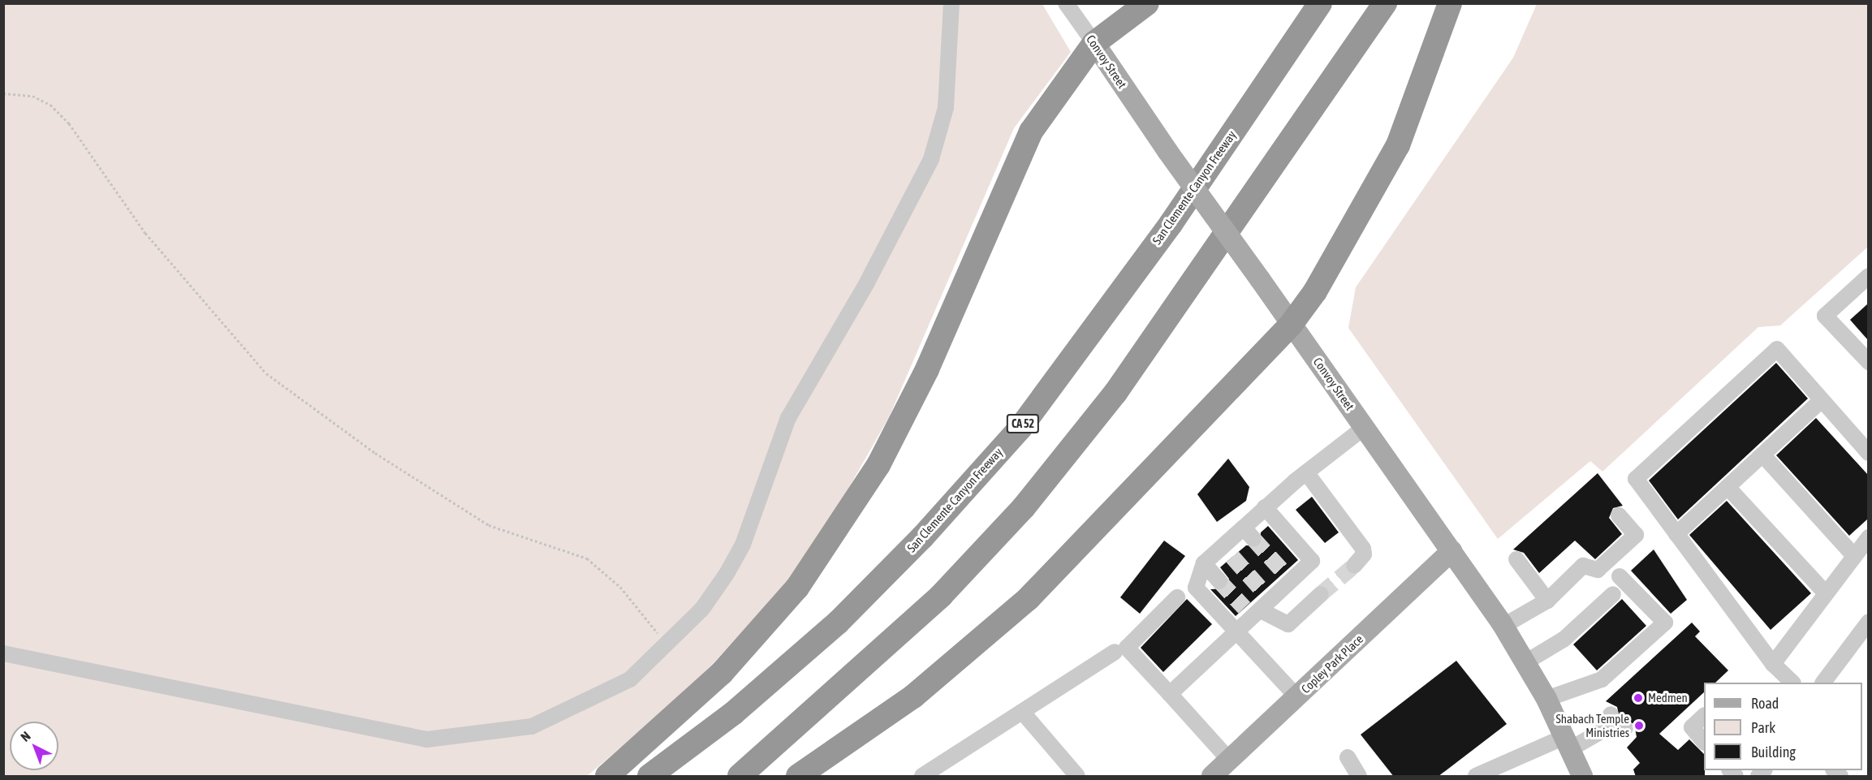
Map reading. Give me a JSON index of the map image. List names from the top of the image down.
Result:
{
  "streets": {
    "highway": ["San Clemente Canyon Freeway", "CA 52"],
    "main road": ["Convoy Street", "Copley Park Place"]
  },
  "crossings": [
    ["Convoy Street", "Copley Park Place"]
  ],
  "places": ["Medmen", "Shabach Temple Ministries"],
  "legend": ["Road", "Park", "Building"],
  "north": "top left"
}
